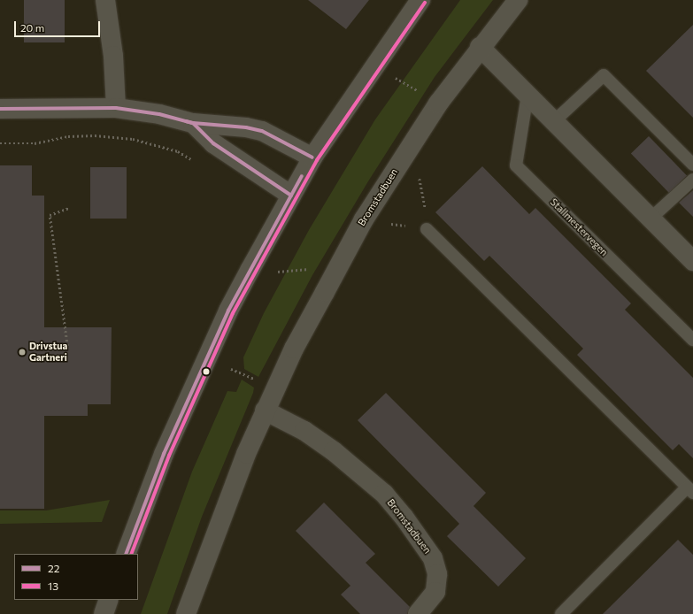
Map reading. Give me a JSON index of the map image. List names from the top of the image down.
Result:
{
  "streets": {
    "street": ["Bromstadbuen"],
    "lane": ["Stallmestervegen"]
  },
  "places": ["Drivstua Gartneri"],
  "lines": ["transit line 13", "transit line 22"],
  "legend": ["22", "13"],
  "scale_bar": "20 m"
}
